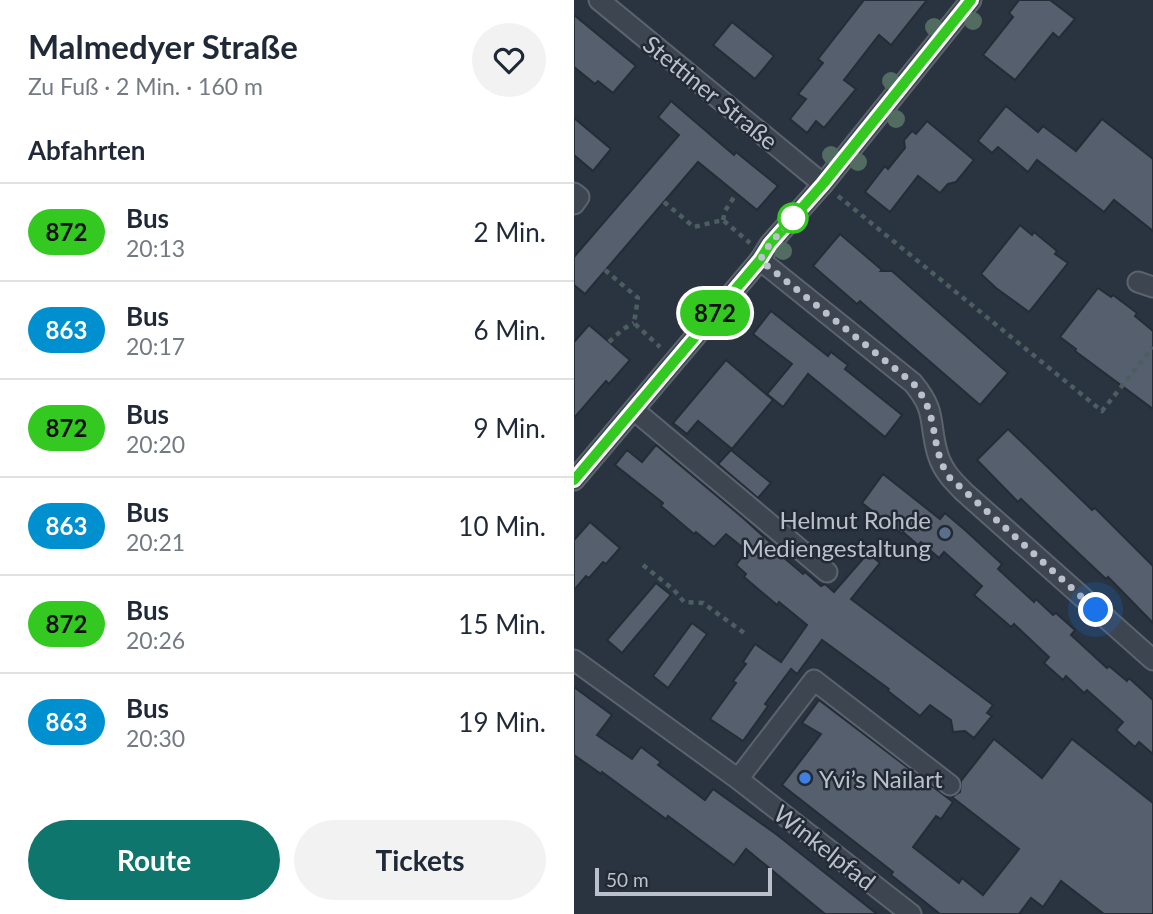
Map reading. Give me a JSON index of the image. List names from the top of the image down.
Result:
{
  "streets": {
    "street": ["Stettiner Straße", "Winkelpfad"]
  },
  "places": ["Helmut Rohde Mediengestaltung", "Yvi’s Nailart"],
  "lines": ["bus line 872"],
  "scale_bar": "50 m",
  "page": {
    "heading": [
      ["Malmedyer Straße", "Zu Fuß · 2 Min. · 160 m"],
      "Abfahrten"
    ],
    "on_map": "872",
    "list": [
      {
        "mark": "872",
        "name": "Bus",
        "note": "20:13",
        "value": "2 Min."
      },
      {
        "mark": "863",
        "name": "Bus",
        "note": "20:17",
        "value": "6 Min."
      },
      {
        "mark": "872",
        "name": "Bus",
        "note": "20:20",
        "value": "9 Min."
      },
      {
        "mark": "863",
        "name": "Bus",
        "note": "20:21",
        "value": "10 Min."
      },
      {
        "mark": "872",
        "name": "Bus",
        "note": "20:26",
        "value": "15 Min."
      },
      {
        "mark": "863",
        "name": "Bus",
        "note": "20:30",
        "value": "19 Min."
      }
    ],
    "buttons": ["Route", "Tickets"],
    "scale": "50 m"
  }
}
